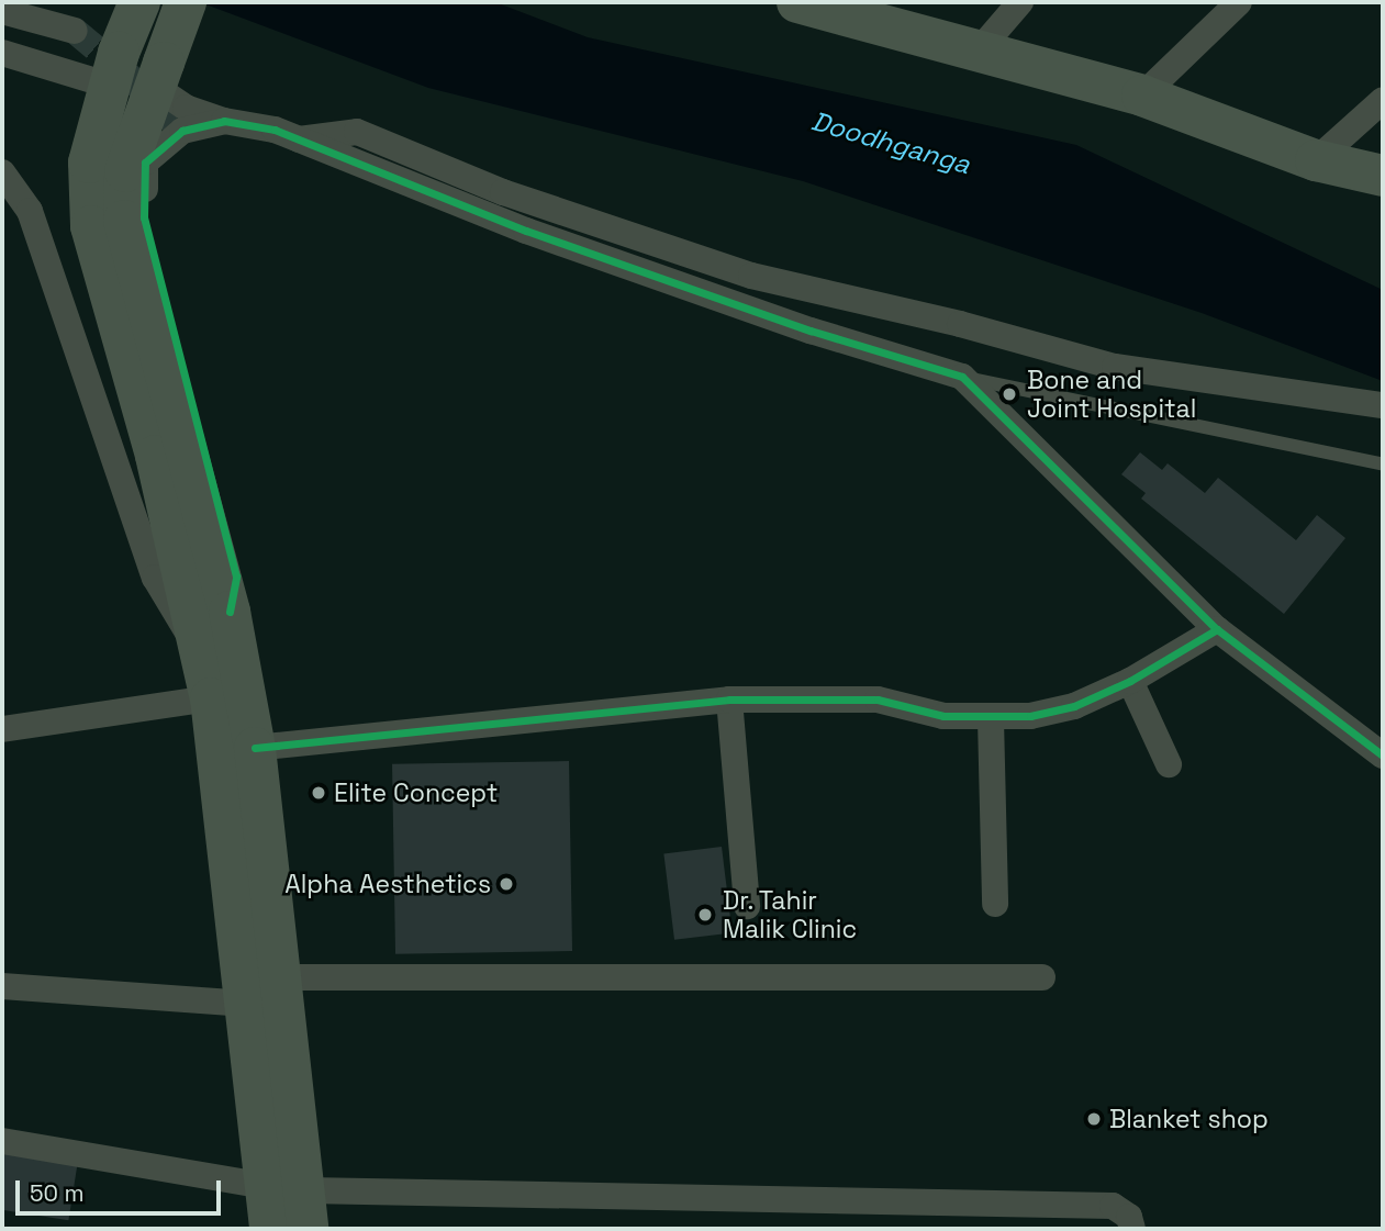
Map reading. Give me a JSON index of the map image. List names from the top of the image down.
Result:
{
  "water": ["Doodhganga"],
  "places": [
    "Bone and Joint Hospital",
    "Elite Concept",
    "Alpha Aesthetics",
    "Dr. Tahir Malik Clinic",
    "Blanket shop"
  ],
  "scale_bar": "50 m"
}
